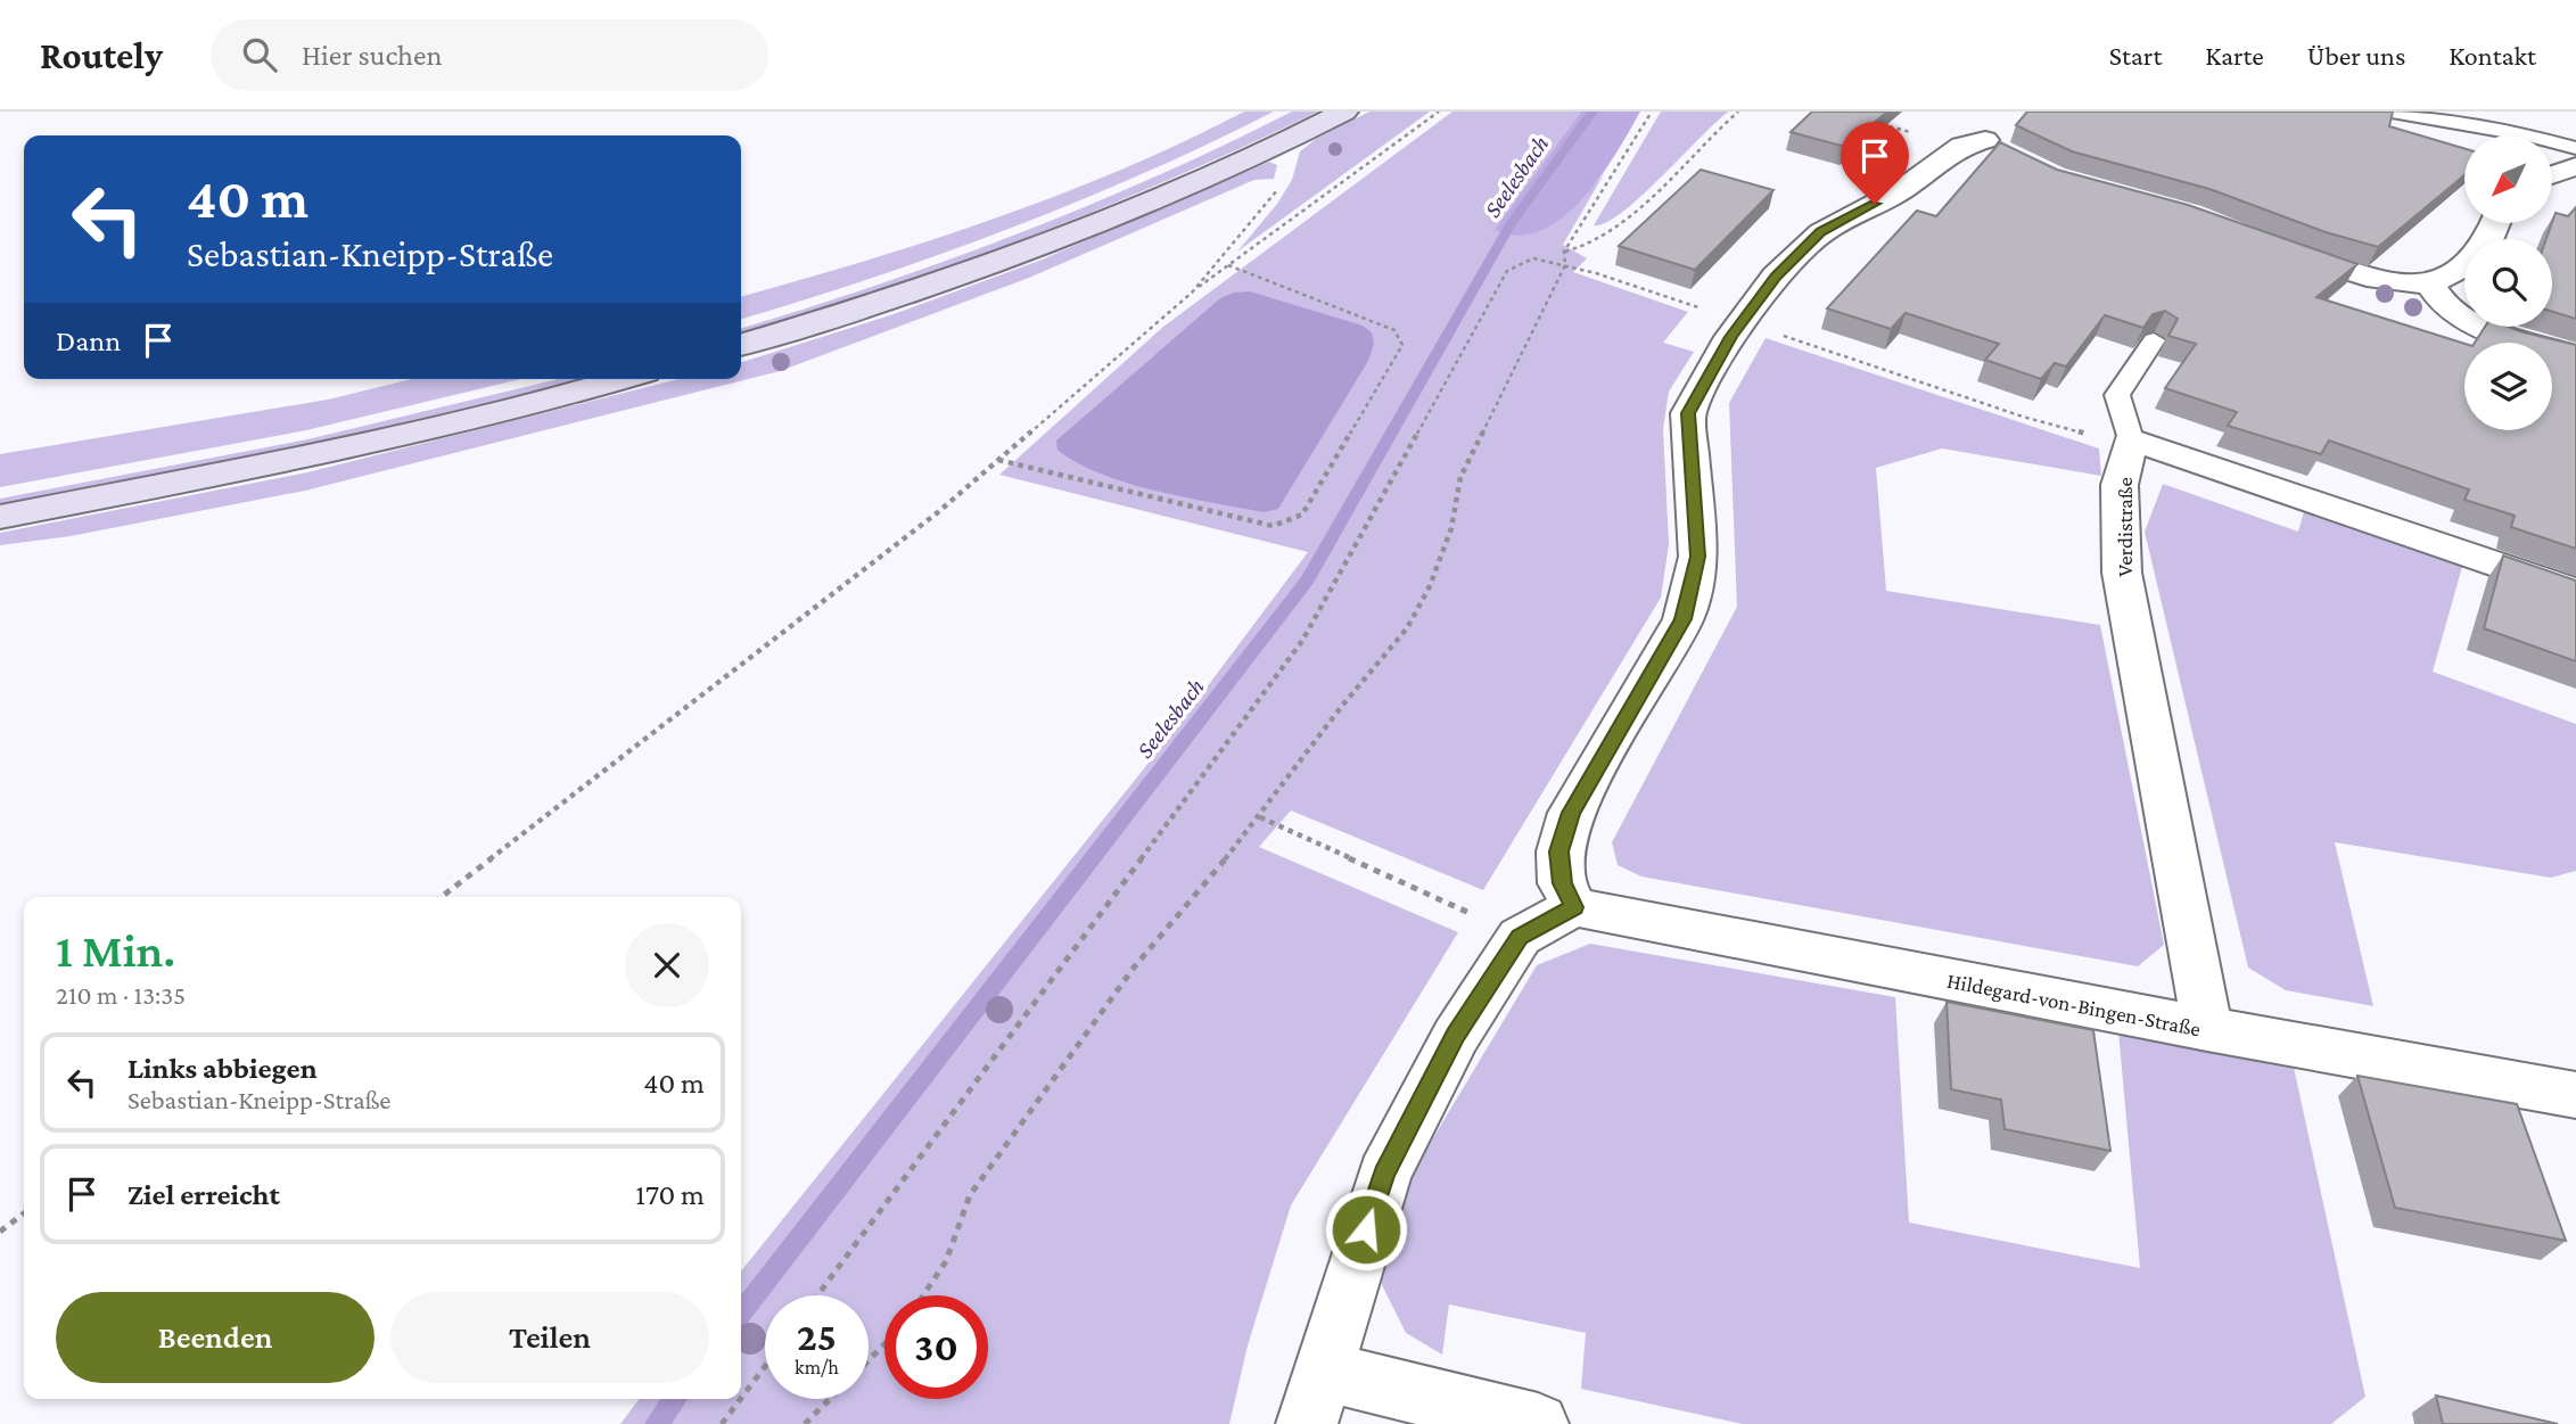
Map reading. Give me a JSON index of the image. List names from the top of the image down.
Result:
{
  "streets": {
    "street": ["Verdistraße", "Hildegard-von-Bingen-Straße"]
  },
  "crossings": [
    ["Verdistraße", "Hildegard-von-Bingen-Straße"]
  ],
  "water": ["Seelesbach"],
  "north": "bottom left",
  "page": {
    "header": "Routely",
    "search": "Hier suchen",
    "nav": [
      "Start",
      "Karte",
      "Über uns",
      "Kontakt"
    ],
    "turn": ["40 m", "Sebastian-Kneipp-Straße"],
    "then": "Dann",
    "heading": ["1 Min.", "210 m · 13:35"],
    "list": [
      {
        "name": "Links abbiegen",
        "note": "Sebastian-Kneipp-Straße",
        "value": "40 m"
      },
      {
        "name": "Ziel erreicht",
        "value": "170 m"
      }
    ],
    "buttons": ["Beenden", "Teilen"],
    "speed": "25 km/h",
    "limit": "30"
  }
}
